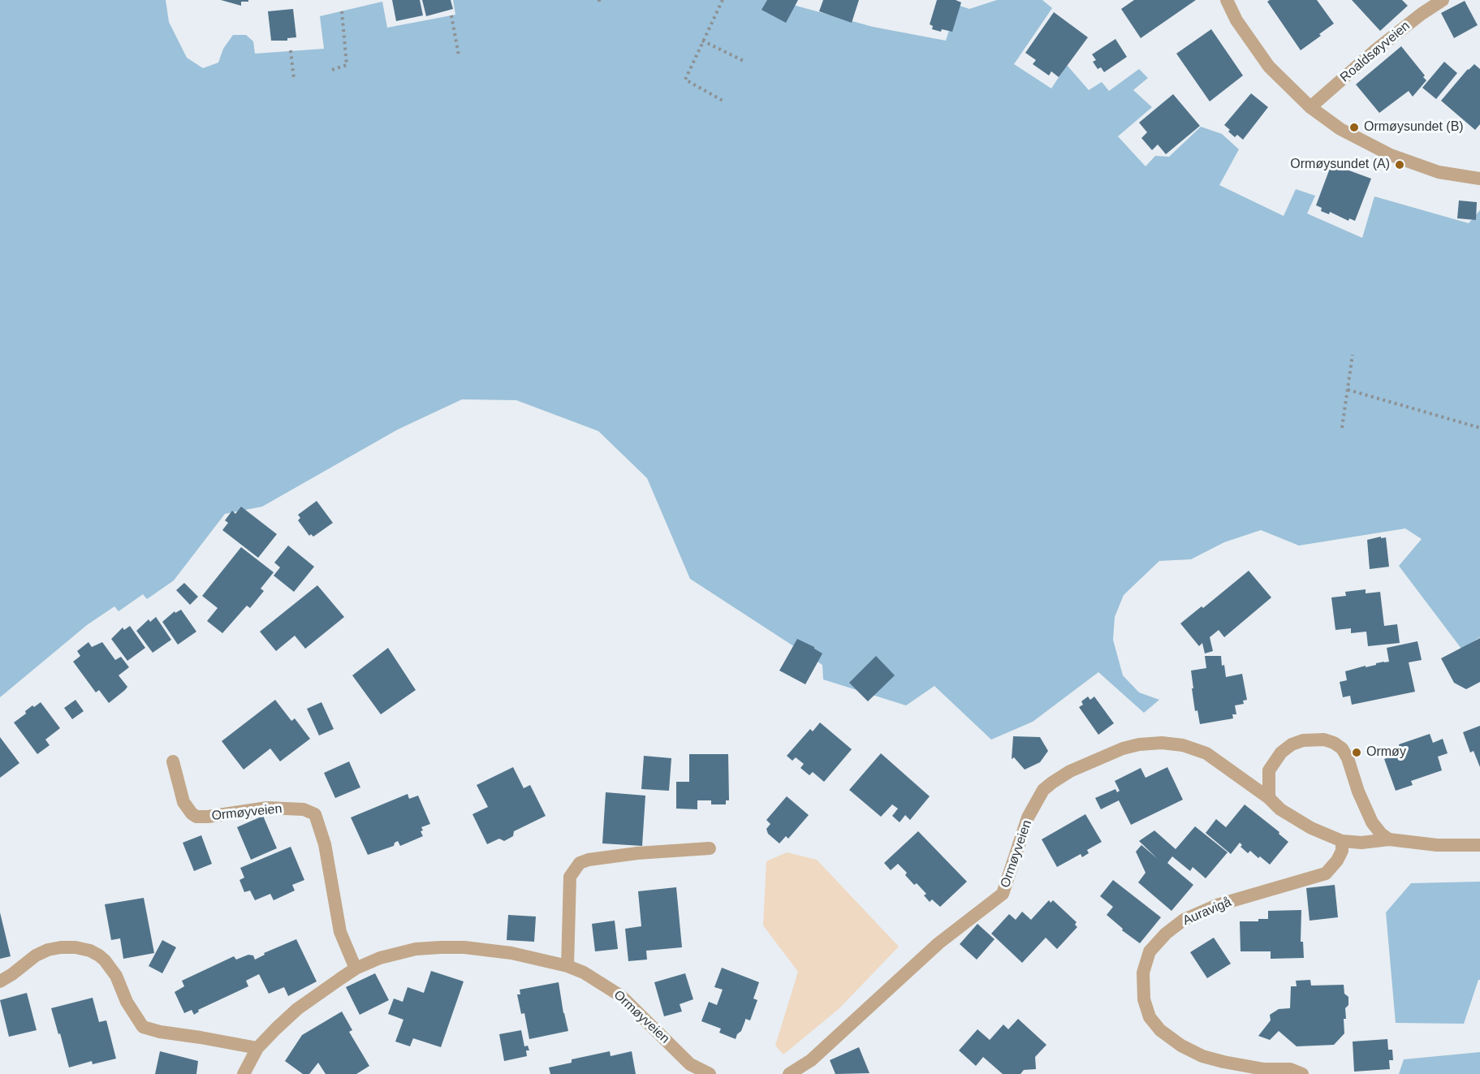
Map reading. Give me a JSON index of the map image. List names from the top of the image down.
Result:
{
  "streets": {
    "street": ["Roaldsøyveien", "Ormøyveien", "Auravigå"]
  },
  "crossings": [
    ["Ormøyveien", "Auravigå"]
  ],
  "places": ["Ormøysundet (B)", "Ormøysundet (A)", "Ormøy"]
}
